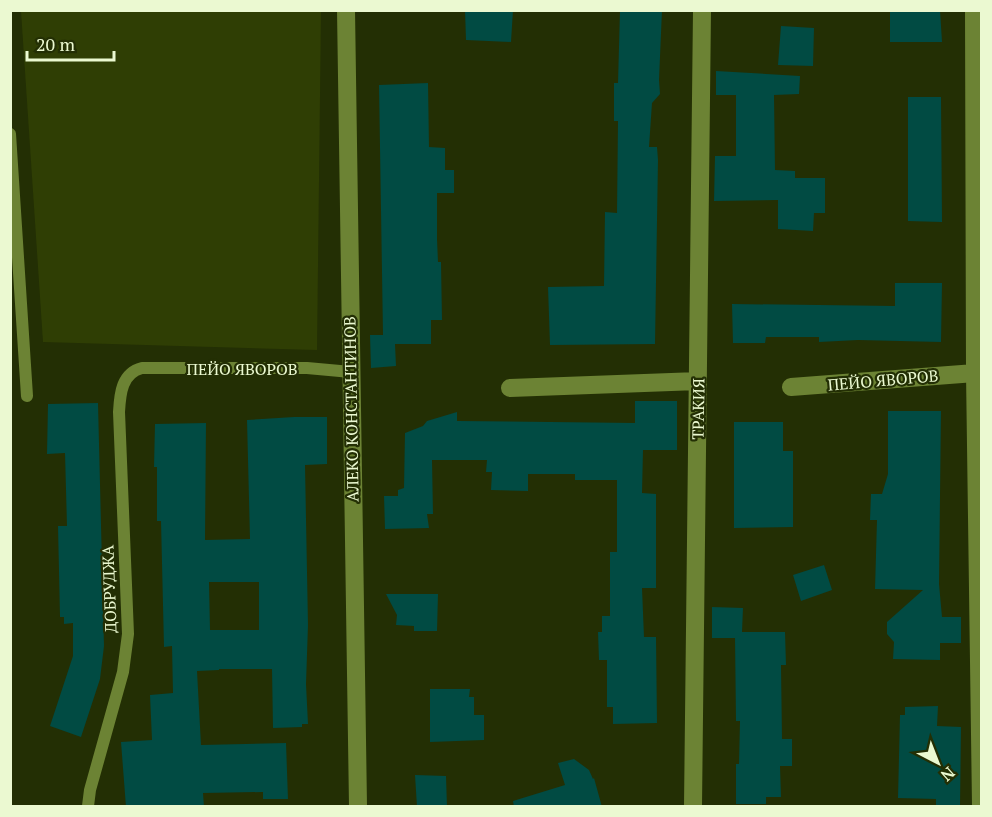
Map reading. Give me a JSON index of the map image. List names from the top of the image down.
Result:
{
  "streets": {
    "street": ["ПЕЙО ЯВОРОВ", "АЛЕКО КОНСТАНТИНОВ", "ТРАКИЯ"],
    "lane": ["ДОБРУДЖА"]
  },
  "crossings": [
    ["ПЕЙО ЯВОРОВ", "АЛЕКО КОНСТАНТИНОВ"],
    ["ПЕЙО ЯВОРОВ", "ДОБРУДЖА"]
  ],
  "scale_bar": "20 m",
  "north": "bottom right"
}
